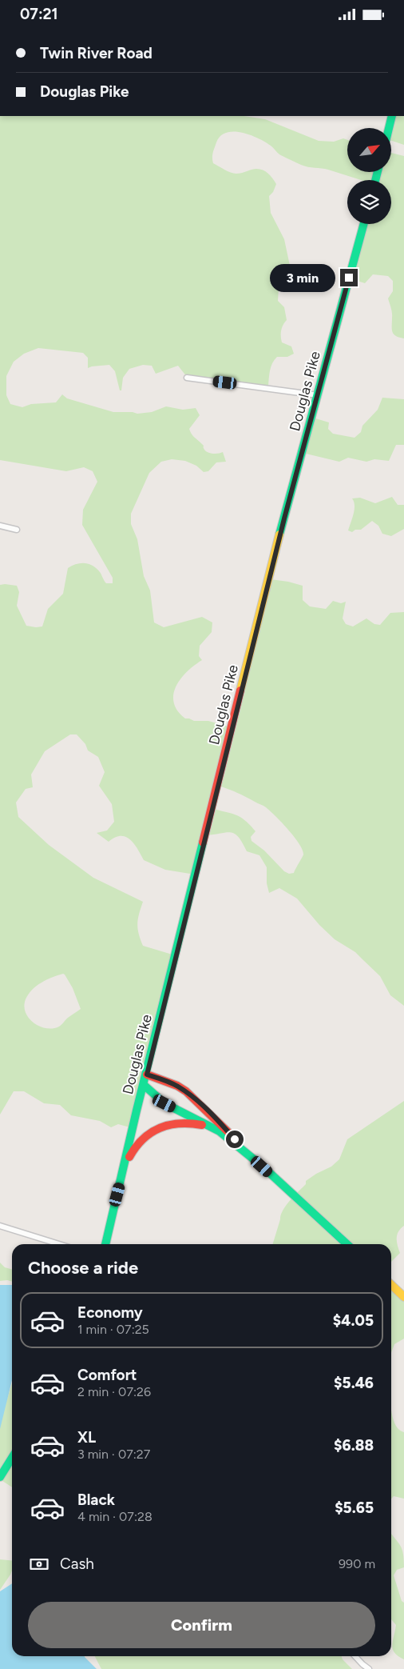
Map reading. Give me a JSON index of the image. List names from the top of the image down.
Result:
{
  "streets": {
    "main road": ["Douglas Pike"]
  },
  "north": "top right",
  "page": {
    "status": "07:21",
    "banner": ["Twin River Road", "Douglas Pike"],
    "bubble": "3 min",
    "heading": "Choose a ride",
    "list": [
      {
        "name": "Economy",
        "note": "1 min · 07:25",
        "value": "$4.05"
      },
      {
        "name": "Comfort",
        "note": "2 min · 07:26",
        "value": "$5.46"
      },
      {
        "name": "XL",
        "note": "3 min · 07:27",
        "value": "$6.88"
      },
      {
        "name": "Black",
        "note": "4 min · 07:28",
        "value": "$5.65"
      }
    ],
    "pay": ["Cash", "990 m"],
    "buttons": "Confirm"
  }
}
